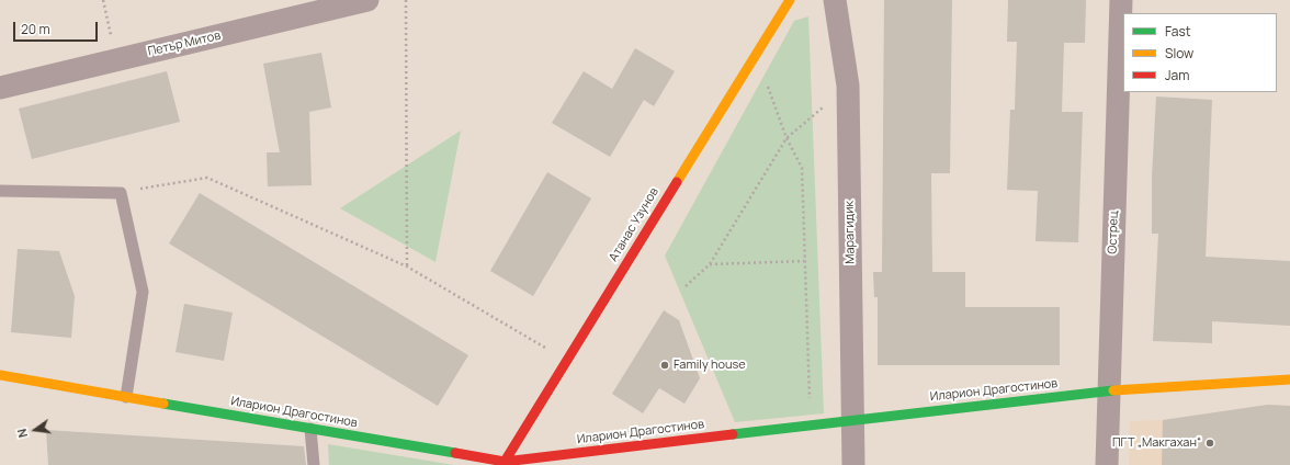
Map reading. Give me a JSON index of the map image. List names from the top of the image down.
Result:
{
  "streets": {
    "street": [
      "Петър Митов",
      "Атанас Узунов",
      "Марагидик",
      "Острец",
      "Иларион Драгостинов"
    ]
  },
  "crossings": [
    ["Атанас Узунов", "Иларион Драгостинов"],
    ["Марагидик", "Иларион Драгостинов"],
    ["Острец", "Иларион Драгостинов"]
  ],
  "places": ["Family house", "ПГТ „Макгахан“"],
  "legend": ["Fast", "Slow", "Jam"],
  "scale_bar": "20 m",
  "north": "left"
}
